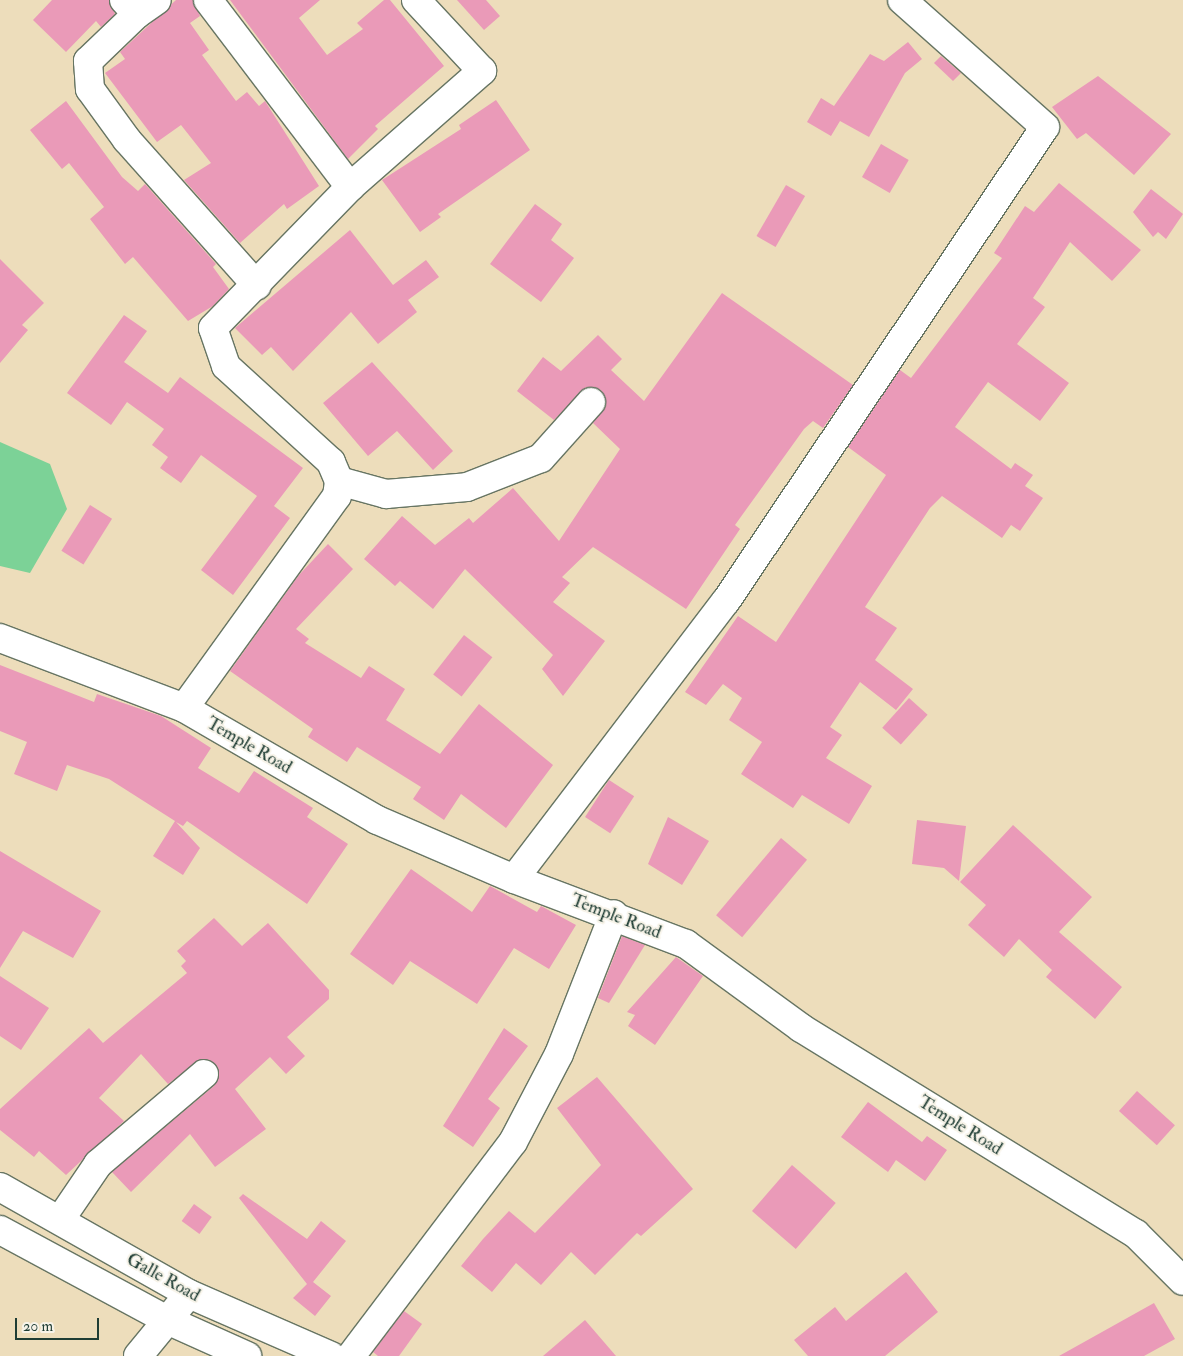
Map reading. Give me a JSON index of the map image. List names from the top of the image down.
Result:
{
  "streets": {
    "main road": ["Temple Road", "Galle Road"]
  },
  "scale_bar": "20 m"
}
